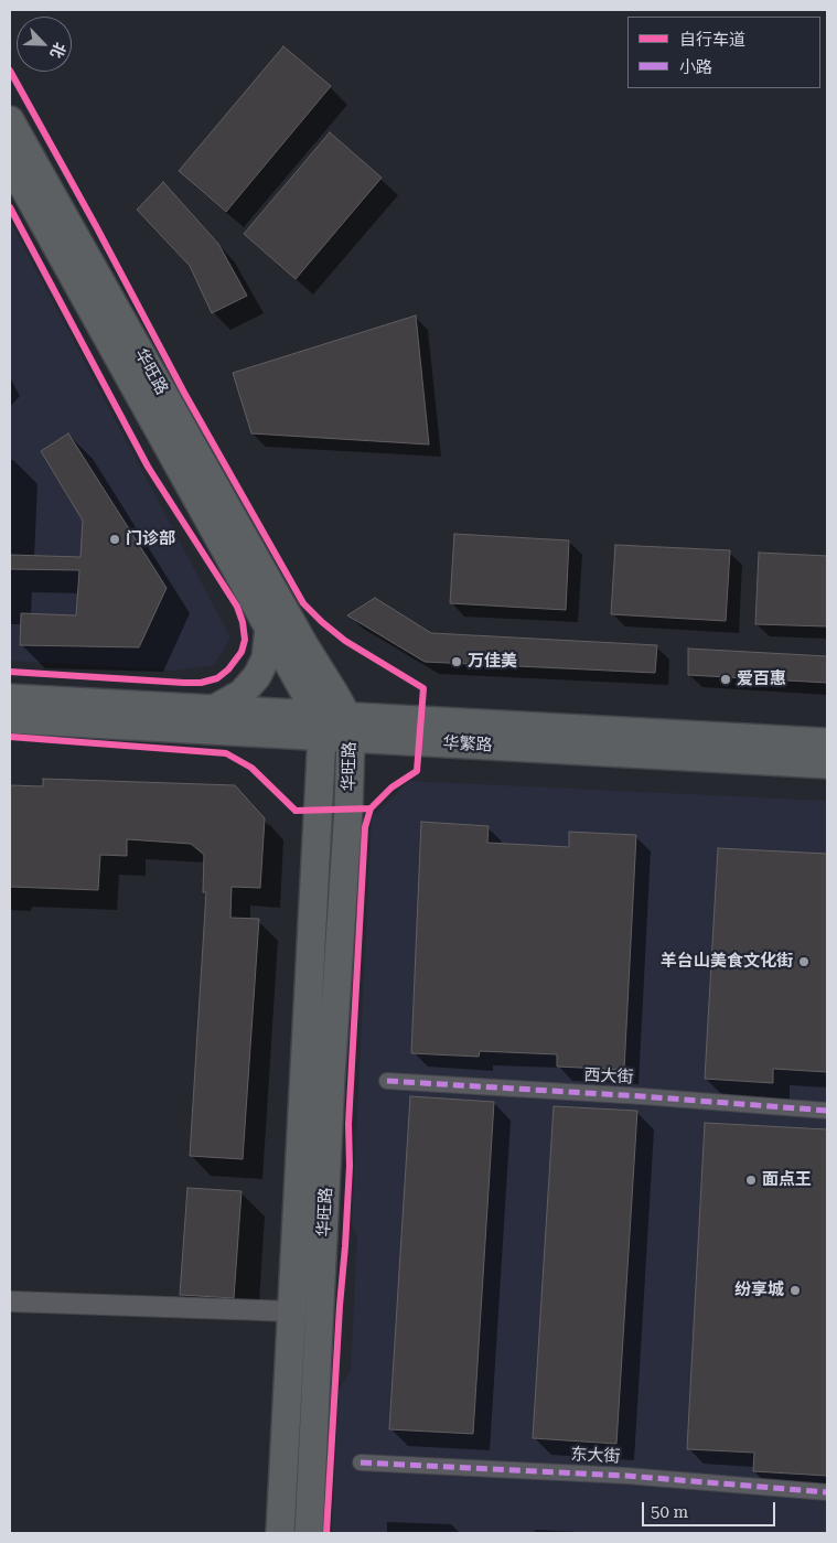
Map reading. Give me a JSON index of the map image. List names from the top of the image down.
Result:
{
  "streets": {
    "main road": ["华旺路", "华繁路"],
    "street": ["西大街", "东大街"]
  },
  "crossings": [
    ["华旺路", "华繁路"]
  ],
  "places": [
    "门诊部",
    "万佳美",
    "爱百惠",
    "羊台山美食文化街",
    "面点王",
    "纷享城"
  ],
  "legend": ["自行车道", "小路"],
  "scale_bar": "50 m",
  "north": "bottom right"
}
